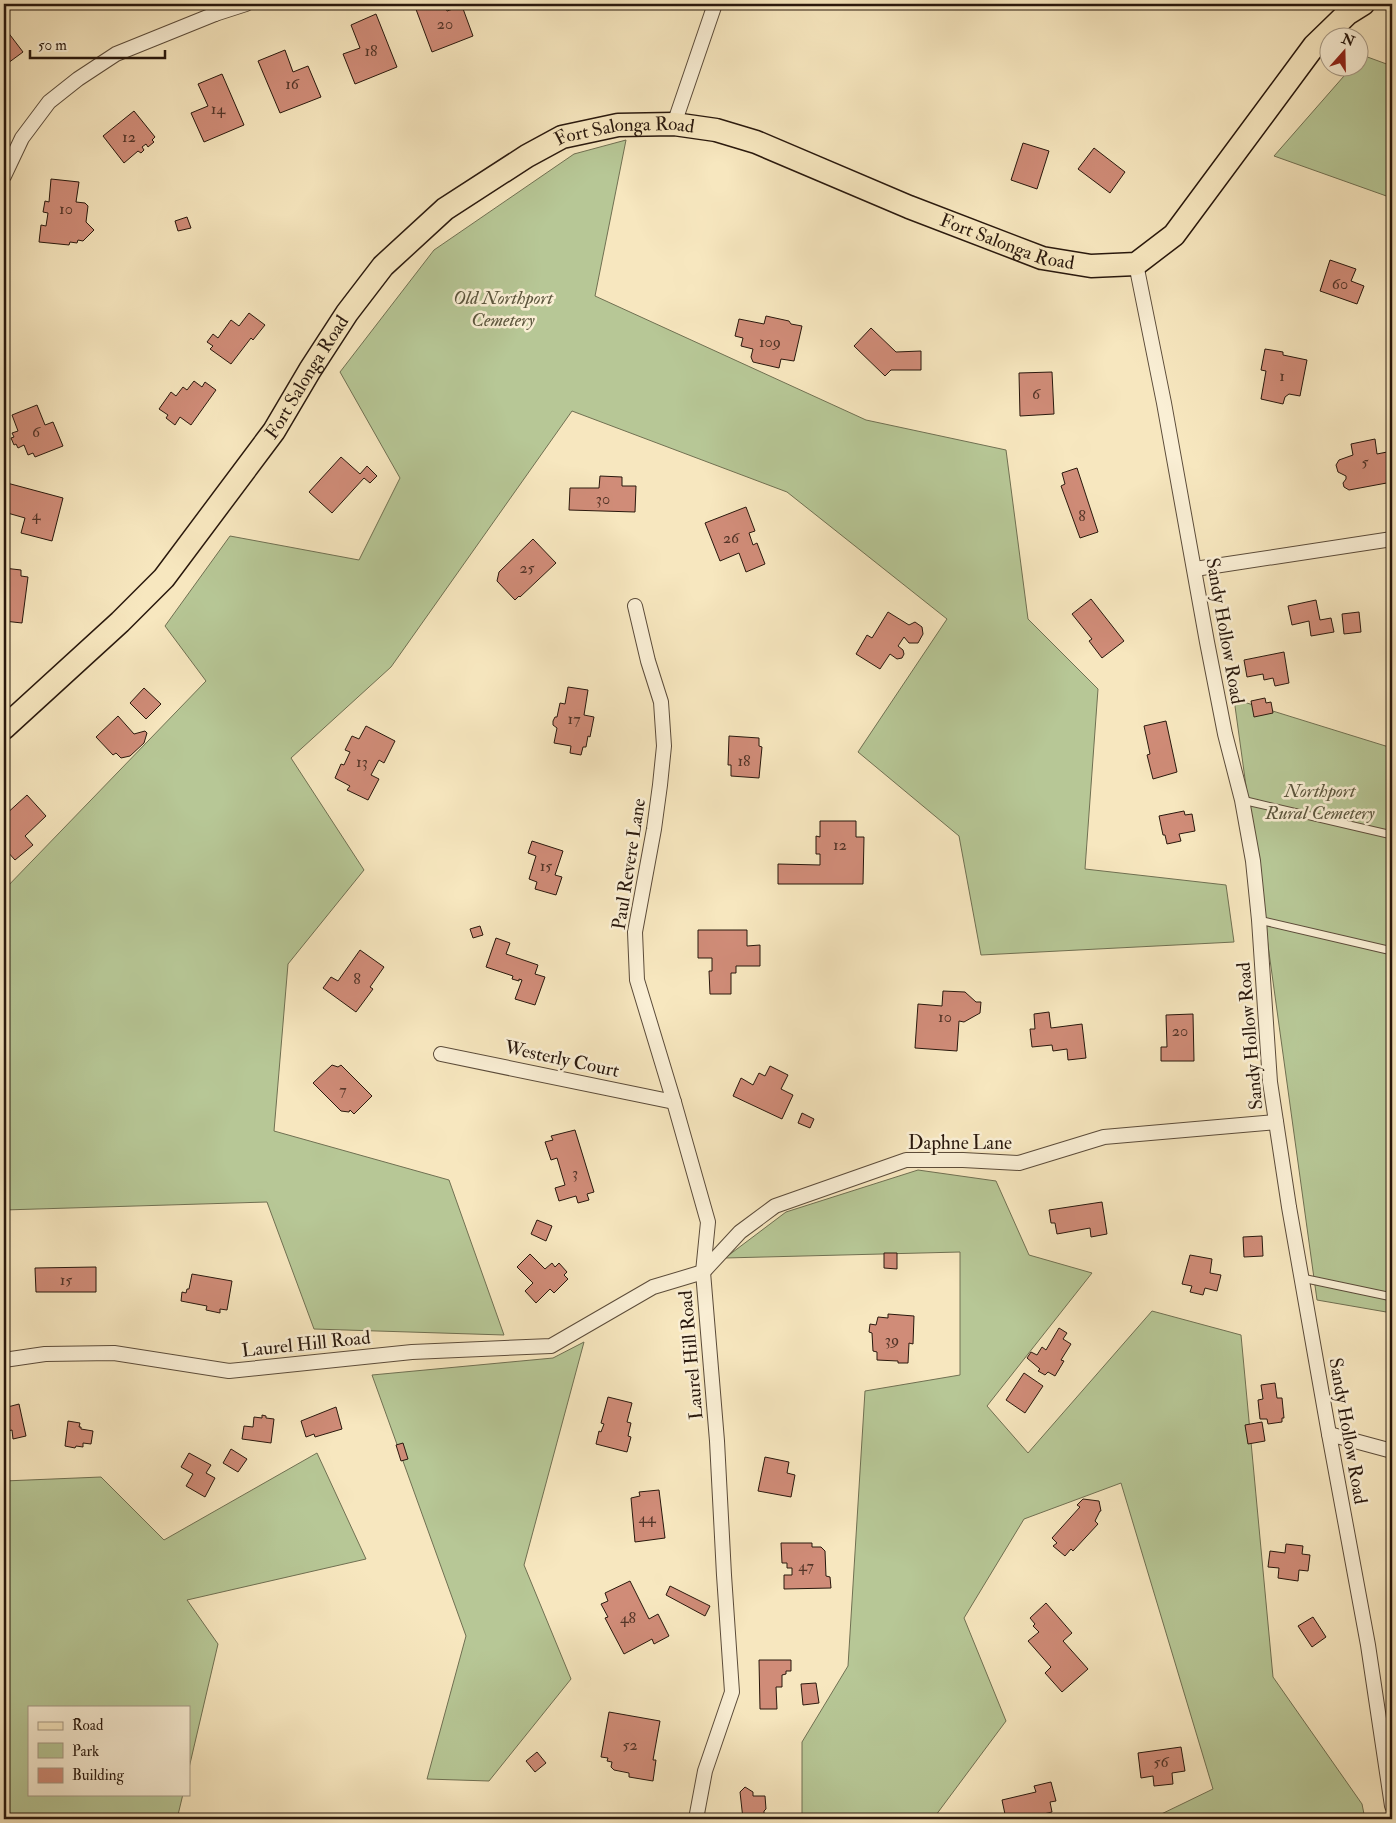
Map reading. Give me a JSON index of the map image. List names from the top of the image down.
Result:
{
  "streets": {
    "main road": ["Fort Salonga Road"],
    "street": [
      "Sandy Hollow Road",
      "Paul Revere Lane",
      "Westerly Court",
      "Daphne Lane",
      "Laurel Hill Road"
    ]
  },
  "crossings": [
    ["Fort Salonga Road", "Sandy Hollow Road"],
    ["Sandy Hollow Road", "Daphne Lane"],
    ["Paul Revere Lane", "Westerly Court"],
    ["Paul Revere Lane", "Daphne Lane"],
    ["Paul Revere Lane", "Laurel Hill Road"],
    ["Daphne Lane", "Laurel Hill Road"]
  ],
  "parks": ["Old Northport Cemetery", "Northport Rural Cemetery"],
  "house_numbers": [
    "20",
    "18",
    "16",
    "14",
    "12",
    "10",
    "60",
    "109",
    "1",
    "6",
    "6",
    "5",
    "30",
    "4",
    "8",
    "26",
    "25",
    "17",
    "18",
    "13",
    "12",
    "15",
    "8",
    "10",
    "20",
    "7",
    "3",
    "15",
    "39",
    "44",
    "47",
    "48",
    "52",
    "56"
  ],
  "legend": ["Road", "Park", "Building"],
  "scale_bar": "50 m",
  "north": "top"
}
